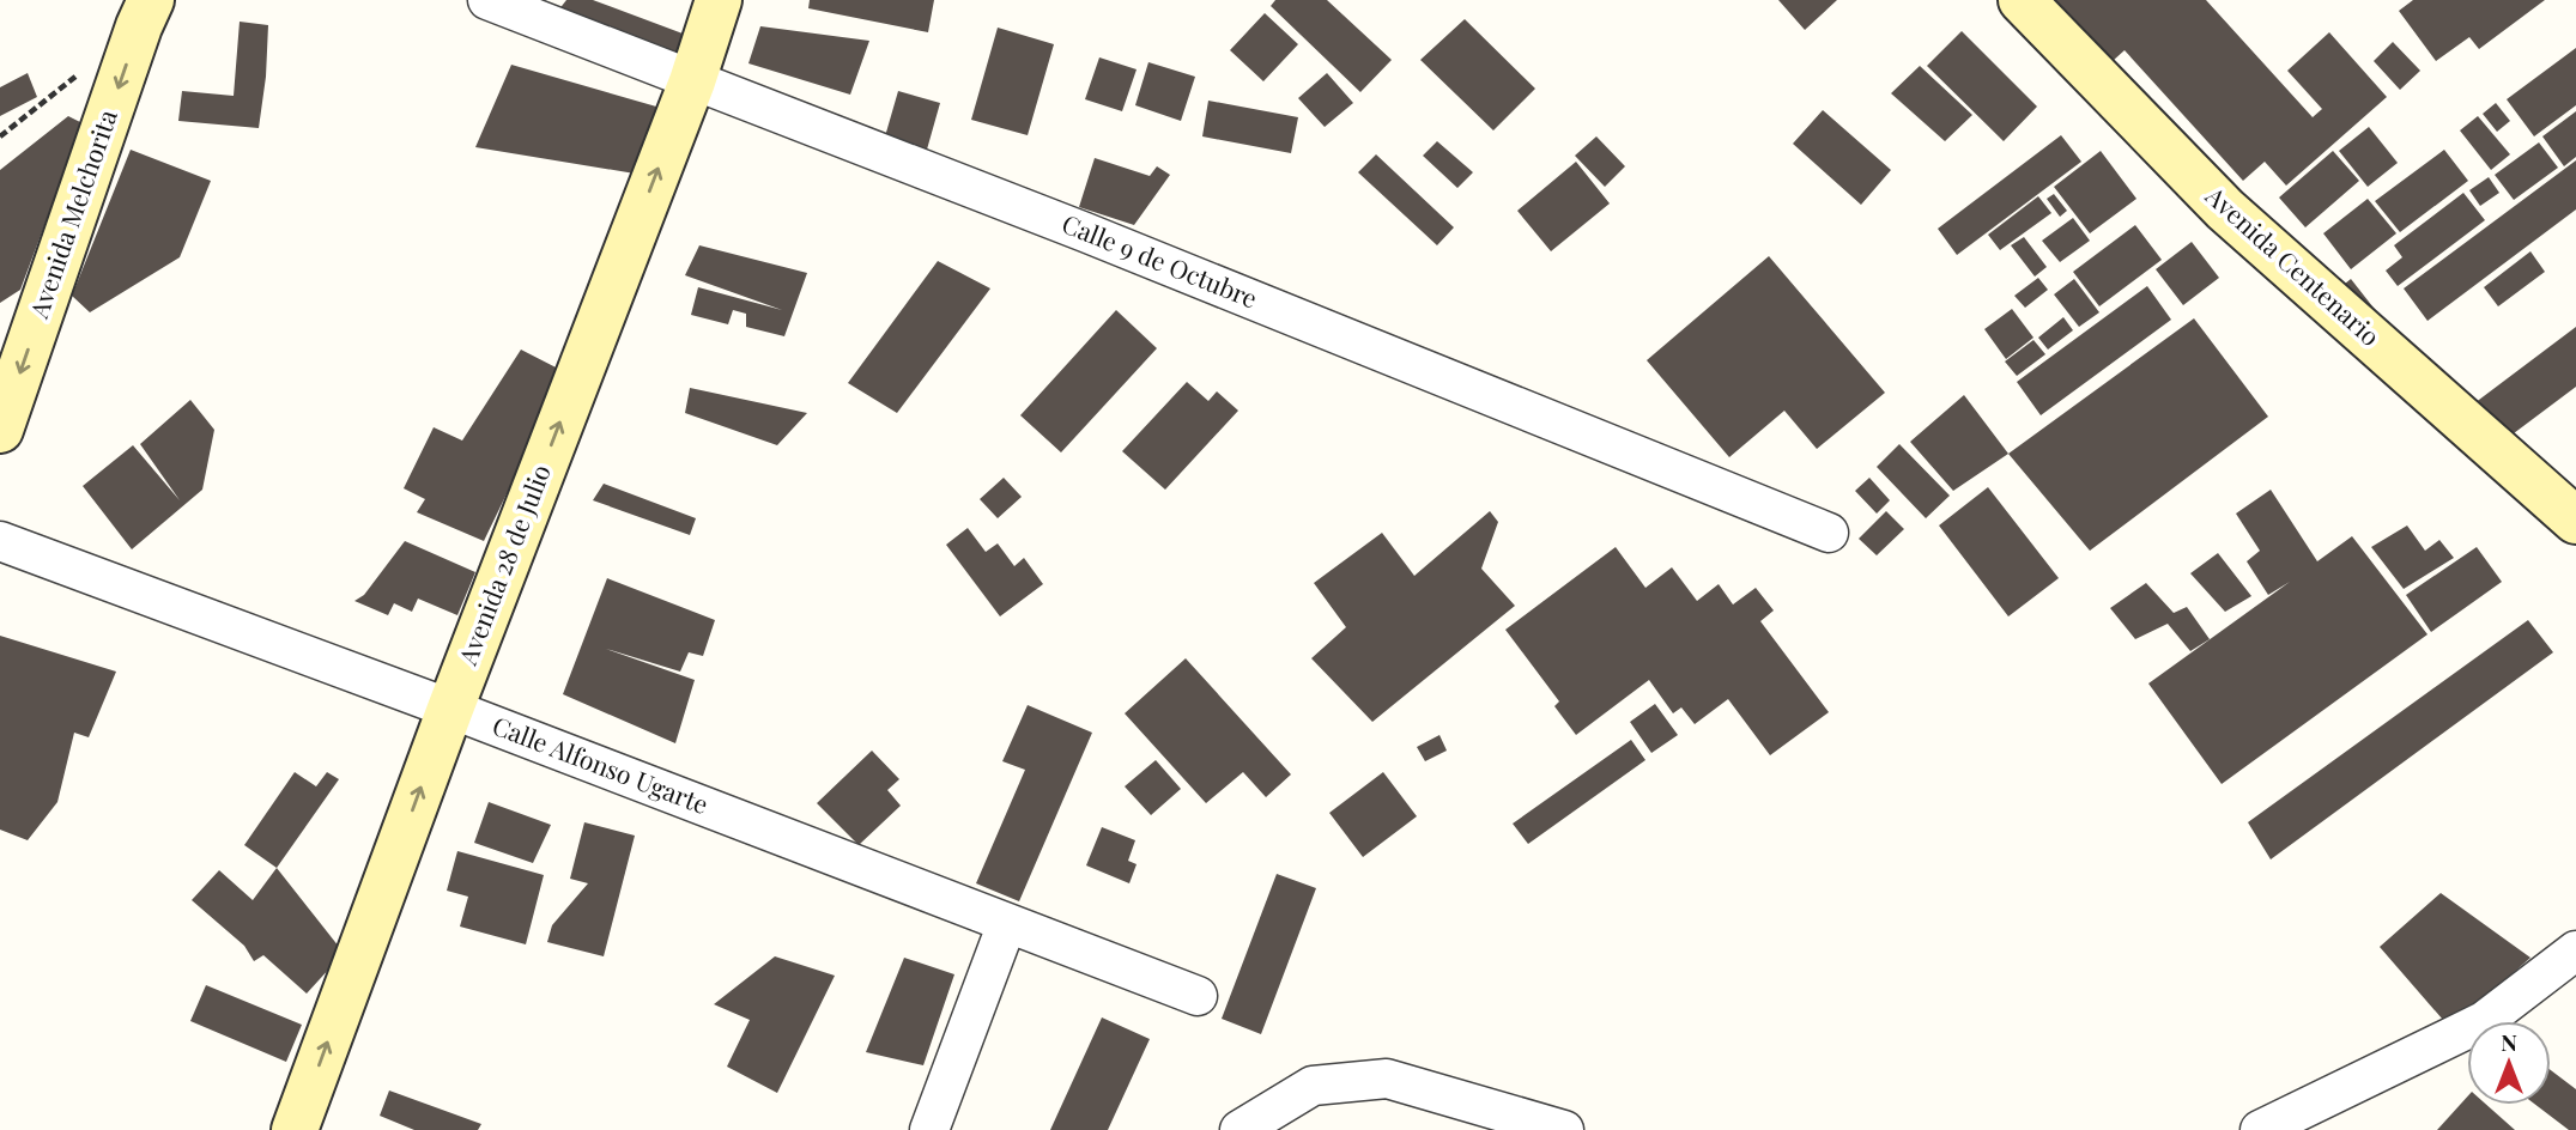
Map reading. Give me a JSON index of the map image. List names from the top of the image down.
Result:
{
  "streets": {
    "main road": ["Avenida Melchorita", "Avenida Centenario", "Avenida 28 de Julio"],
    "street": ["Calle 9 de Octubre", "Calle Alfonso Ugarte"]
  },
  "crossings": [
    ["Calle 9 de Octubre", "Avenida 28 de Julio"],
    ["Avenida 28 de Julio", "Calle Alfonso Ugarte"]
  ],
  "one_way": ["Avenida Melchorita", "Avenida 28 de Julio"],
  "north": "top"
}
